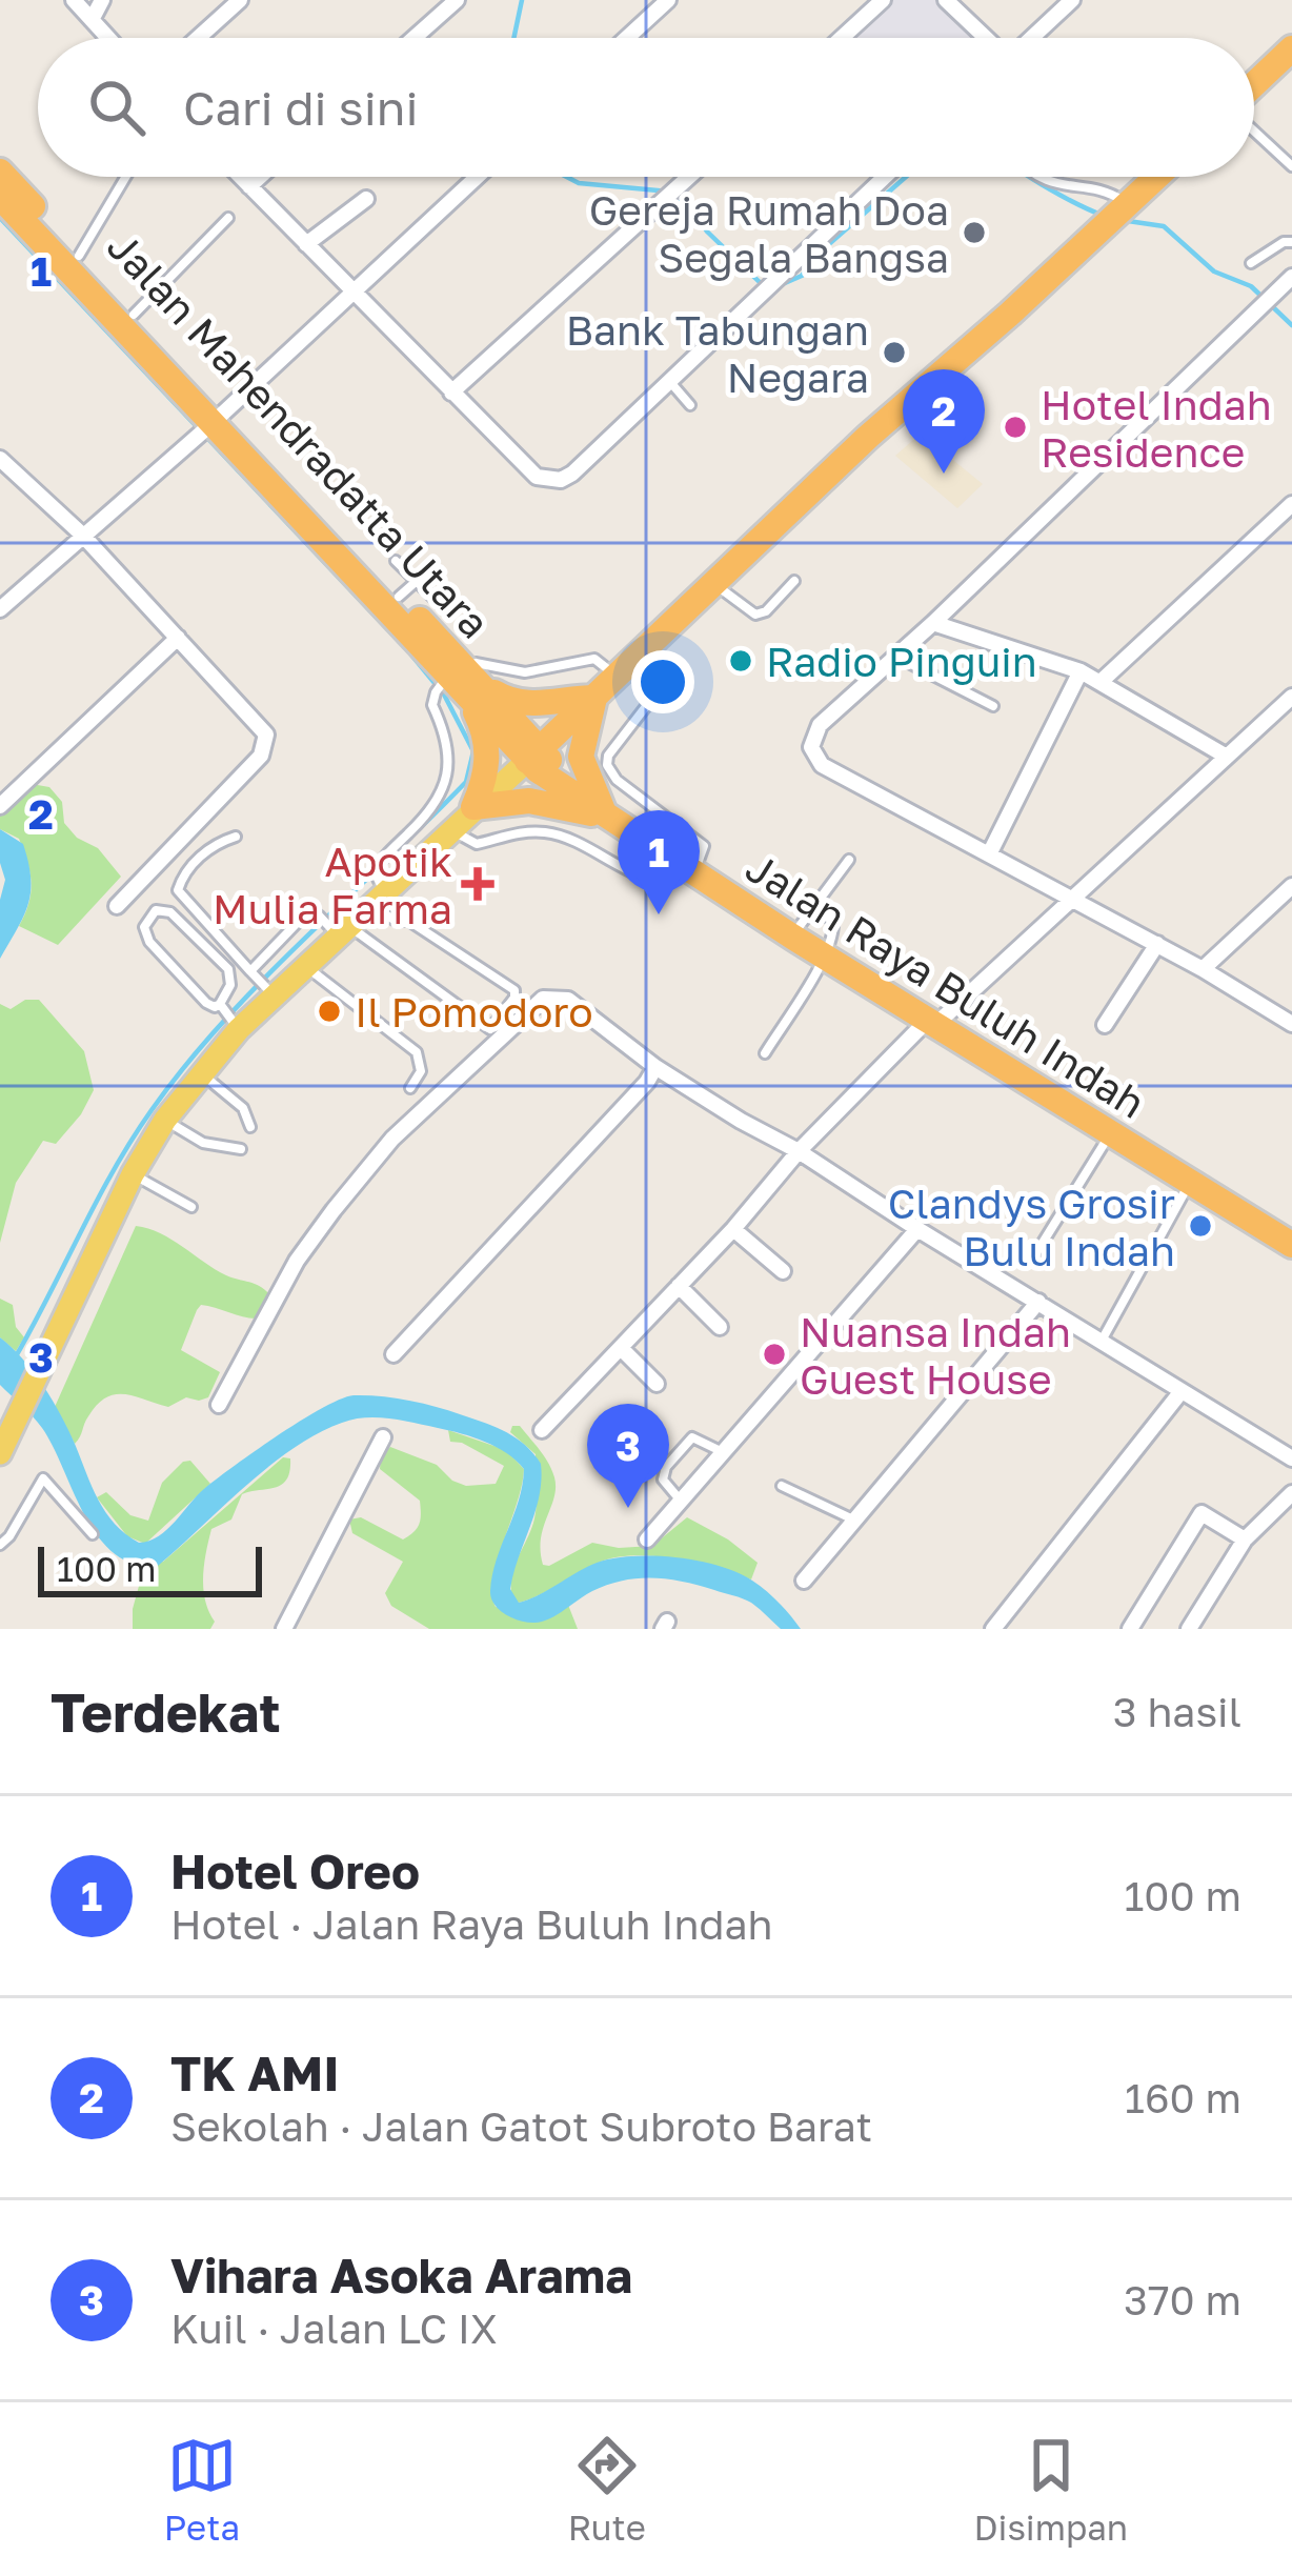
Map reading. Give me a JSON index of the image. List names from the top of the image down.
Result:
{
  "streets": {
    "highway": ["Jalan Mahendradatta Utara", "Jalan Raya Buluh Indah"]
  },
  "crossings": [
    ["Jalan Mahendradatta Utara", "Jalan Raya Buluh Indah"]
  ],
  "places": {
    "other": [
      "Gereja Rumah Doa Segala Bangsa",
      "Bank Tabungan Negara",
      "Hotel Indah Residence",
      "Radio Pinguin",
      "Il Pomodoro",
      "Clandys Grosir Bulu Indah",
      "Nuansa Indah Guest House"
    ],
    "health": ["Apotik Mulia Farma"]
  },
  "scale_bar": "100 m",
  "page": {
    "search": "Cari di sini",
    "pins": ["2", "1", "3"],
    "scale": "100 m",
    "heading": ["Terdekat", "3 hasil"],
    "list": [
      {
        "mark": "1",
        "name": "Hotel Oreo",
        "note": "Hotel · Jalan Raya Buluh Indah",
        "value": "100 m"
      },
      {
        "mark": "2",
        "name": "TK AMI",
        "note": "Sekolah · Jalan Gatot Subroto Barat",
        "value": "160 m"
      },
      {
        "mark": "3",
        "name": "Vihara Asoka Arama",
        "note": "Kuil · Jalan LC IX",
        "value": "370 m"
      }
    ],
    "nav": ["Peta", "Rute", "Disimpan"]
  },
  "grid": {
    "rows": ["1", "2", "3"]
  }
}
